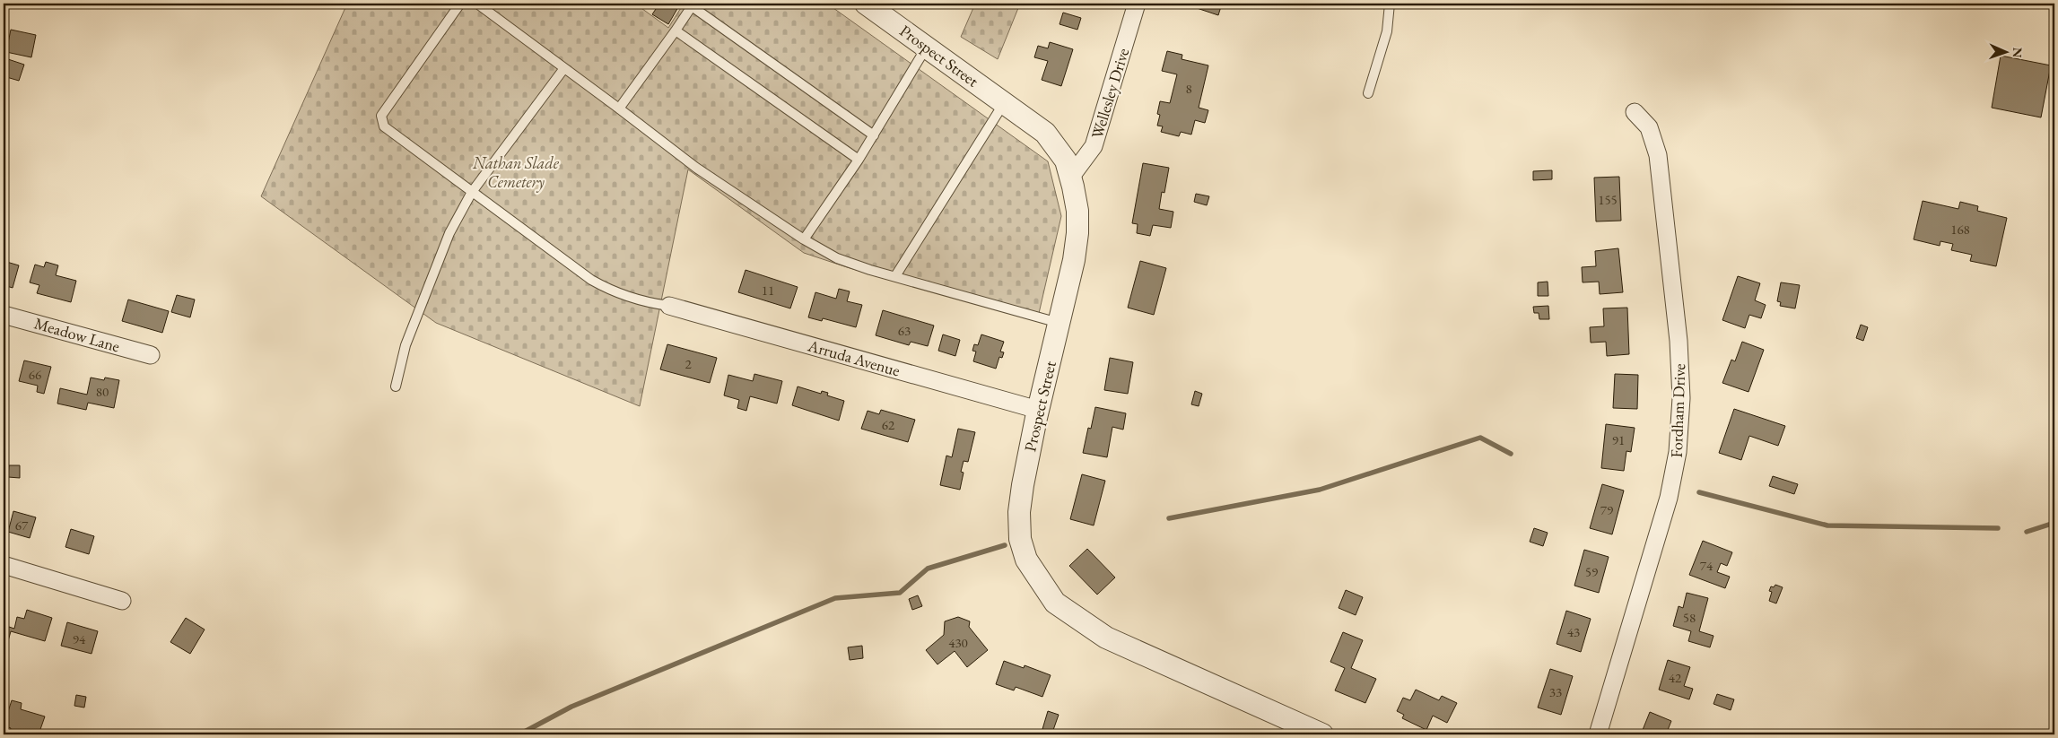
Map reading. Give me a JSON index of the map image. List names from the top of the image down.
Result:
{
  "streets": {
    "street": [
      "Prospect Street",
      "Wellesley Drive",
      "Meadow Lane",
      "Arruda Avenue",
      "Fordham Drive"
    ]
  },
  "crossings": [
    ["Prospect Street", "Wellesley Drive"],
    ["Prospect Street", "Arruda Avenue"]
  ],
  "parks": ["Nathan Slade Cemetery"],
  "house_numbers": [
    "8",
    "155",
    "168",
    "11",
    "63",
    "2",
    "66",
    "80",
    "62",
    "91",
    "79",
    "67",
    "74",
    "59",
    "58",
    "43",
    "94",
    "430",
    "42",
    "33"
  ],
  "north": "right"
}
